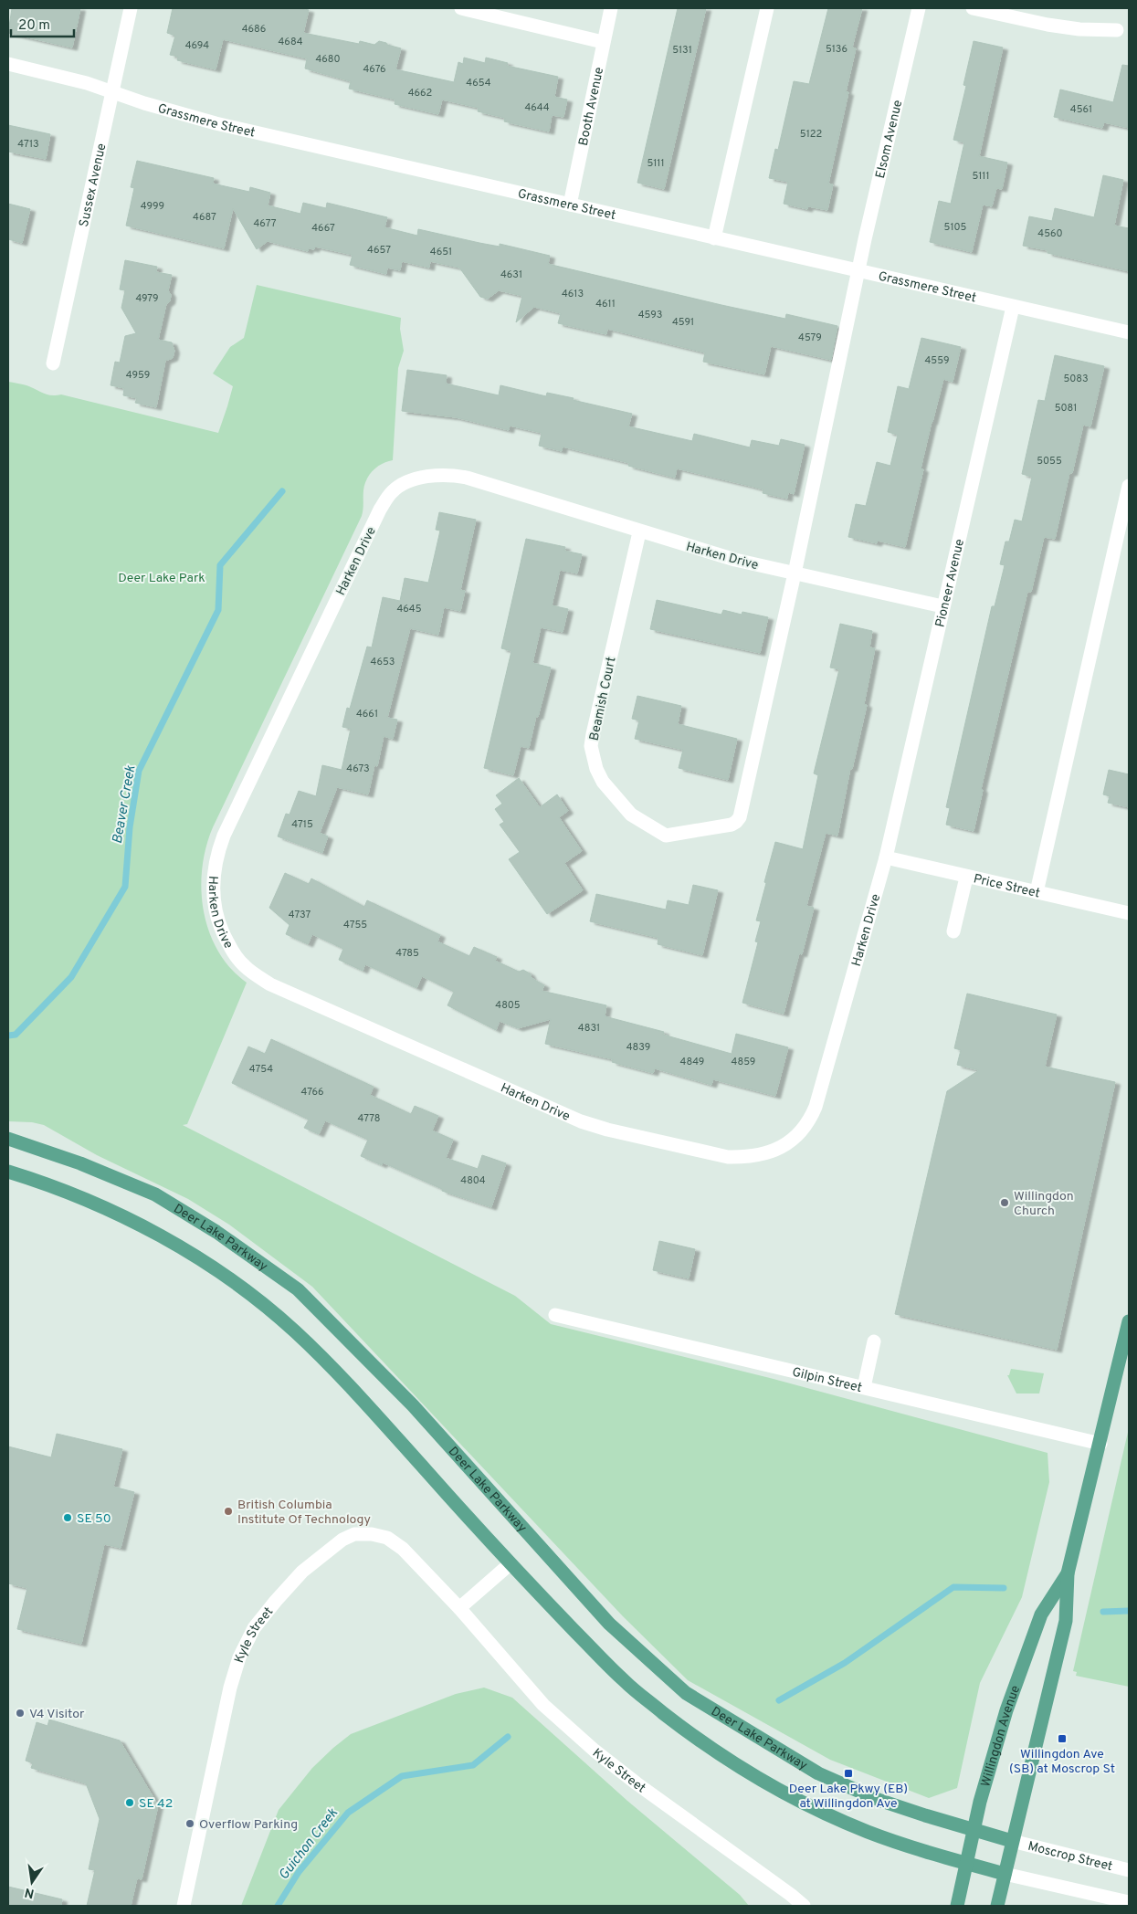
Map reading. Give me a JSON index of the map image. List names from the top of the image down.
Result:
{
  "streets": {
    "main road": ["Deer Lake Parkway", "Willingdon Avenue"],
    "street": [
      "Booth Avenue",
      "Grassmere Street",
      "Elsom Avenue",
      "Sussex Avenue",
      "Harken Drive",
      "Pioneer Avenue",
      "Beamish Court",
      "Price Street",
      "Gilpin Street",
      "Kyle Street",
      "Moscrop Street"
    ]
  },
  "crossings": [
    ["Booth Avenue", "Grassmere Street"],
    ["Grassmere Street", "Elsom Avenue"],
    ["Grassmere Street", "Sussex Avenue"],
    ["Grassmere Street", "Pioneer Avenue"],
    ["Elsom Avenue", "Harken Drive"],
    ["Elsom Avenue", "Beamish Court"],
    ["Harken Drive", "Pioneer Avenue"],
    ["Harken Drive", "Beamish Court"],
    ["Harken Drive", "Price Street"],
    ["Pioneer Avenue", "Price Street"],
    ["Deer Lake Parkway", "Willingdon Avenue"],
    ["Deer Lake Parkway", "Moscrop Street"],
    ["Gilpin Street", "Willingdon Avenue"],
    ["Willingdon Avenue", "Moscrop Street"]
  ],
  "water": ["Beaver Creek", "Guichon Creek"],
  "parks": ["Deer Lake Park"],
  "places": {
    "other": [
      "Willingdon Church",
      "British Columbia Institute Of Technology",
      "SE 50",
      "V4 Visitor",
      "SE 42",
      "Overflow Parking"
    ],
    "transit": ["Willingdon Ave (SB) at Moscrop St", "Deer Lake Pkwy (EB) at Willingdon Ave"]
  },
  "house_numbers": [
    "4686",
    "4684",
    "4694",
    "5136",
    "5131",
    "4680",
    "4676",
    "4654",
    "4662",
    "4644",
    "4561",
    "5122",
    "4713",
    "5111",
    "5111",
    "4999",
    "4687",
    "4677",
    "5105",
    "4667",
    "4560",
    "4657",
    "4651",
    "4631",
    "4613",
    "4979",
    "4611",
    "4593",
    "4591",
    "4579",
    "4559",
    "4959",
    "5083",
    "5081",
    "5055",
    "4645",
    "4653",
    "4661",
    "4673",
    "4715",
    "4737",
    "4755",
    "4785",
    "4805",
    "4831",
    "4839",
    "4849",
    "4859",
    "4754",
    "4766",
    "4778",
    "4804"
  ],
  "scale_bar": "20 m",
  "north": "bottom"
}
